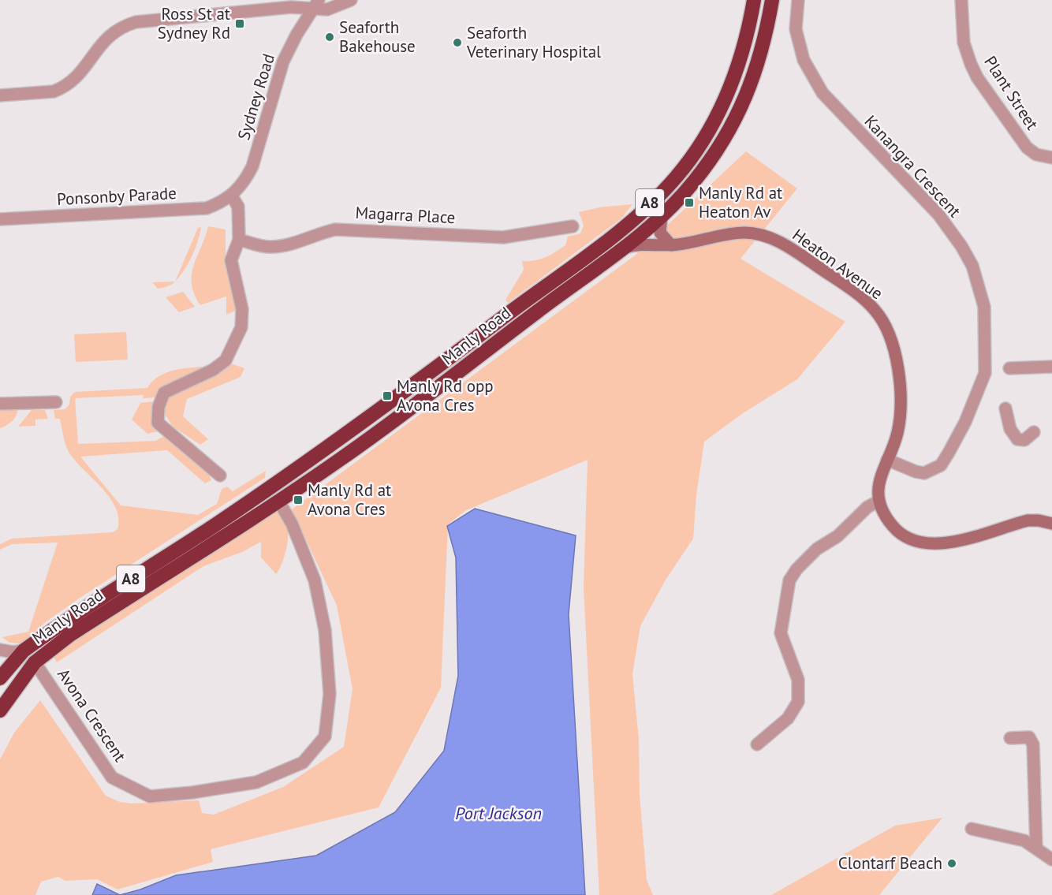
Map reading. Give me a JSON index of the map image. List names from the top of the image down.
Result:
{
  "streets": {
    "highway": ["A8", "Manly Road", "Avona Crescent"],
    "street": [
      "Plant Street",
      "Sydney Road",
      "Kanangra Crescent",
      "Ponsonby Parade",
      "Magarra Place",
      "Heaton Avenue"
    ]
  },
  "crossings": [
    ["Sydney Road", "Ponsonby Parade"],
    ["Kanangra Crescent", "Heaton Avenue"],
    ["Heaton Avenue", "Manly Road"],
    ["Manly Road", "Avona Crescent"]
  ],
  "water": ["Port Jackson"],
  "places": {
    "transit": [
      "Ross St at Sydney Rd",
      "Manly Rd at Heaton Av",
      "Manly Rd opp Avona Cres",
      "Manly Rd at Avona Cres"
    ],
    "other": ["Seaforth Bakehouse", "Seaforth Veterinary Hospital", "Clontarf Beach"]
  }
}
